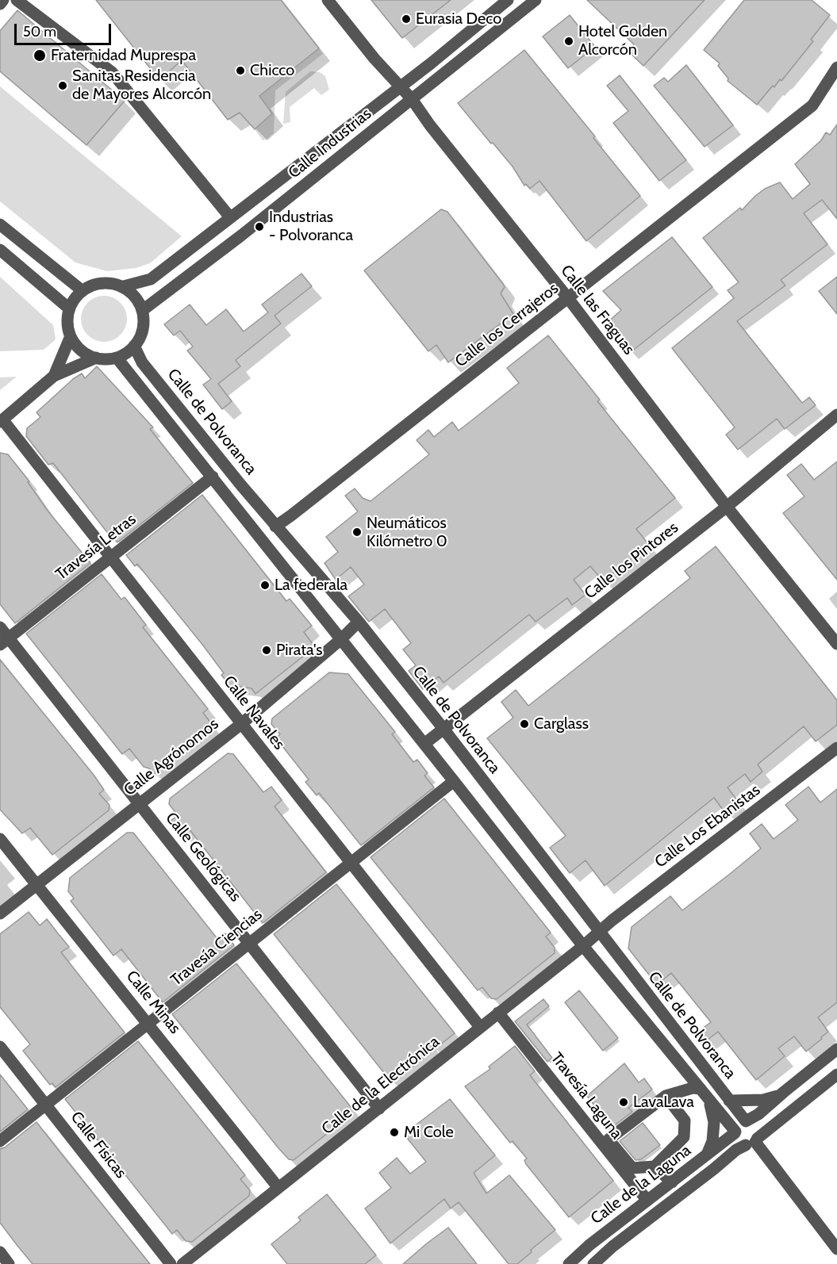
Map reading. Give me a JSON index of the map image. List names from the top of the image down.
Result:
{
  "streets": {
    "street": [
      "Calle Industrias",
      "Calle las Fraguas",
      "Calle los Cerrajeros",
      "Calle de Polvoranca",
      "Travesía Letras",
      "Calle los Pintores",
      "Calle Navales",
      "Calle Agrónomos",
      "Calle Los Ebanistas",
      "Calle Geológicas",
      "Travesía Ciencias",
      "Calle Minas",
      "Calle de la Electrónica",
      "Travesía Laguna",
      "Calle Físicas",
      "Calle de la Laguna"
    ]
  },
  "crossings": [
    ["Calle Industrias", "Calle las Fraguas"],
    ["Calle Industrias", "Calle de Polvoranca"],
    ["Calle las Fraguas", "Calle los Cerrajeros"],
    ["Calle las Fraguas", "Calle los Pintores"],
    ["Calle los Cerrajeros", "Calle de Polvoranca"],
    ["Calle de Polvoranca", "Travesía Letras"],
    ["Calle de Polvoranca", "Calle los Pintores"],
    ["Calle de Polvoranca", "Calle Agrónomos"],
    ["Calle de Polvoranca", "Calle Los Ebanistas"],
    ["Calle de Polvoranca", "Travesía Ciencias"],
    ["Calle de Polvoranca", "Calle de la Electrónica"],
    ["Calle de Polvoranca", "Calle de la Laguna"],
    ["Travesía Letras", "Calle Navales"],
    ["Travesía Letras", "Calle Geológicas"],
    ["Calle Navales", "Calle Agrónomos"],
    ["Calle Navales", "Travesía Ciencias"],
    ["Calle Navales", "Calle de la Electrónica"],
    ["Calle Agrónomos", "Calle Geológicas"],
    ["Calle Agrónomos", "Calle Minas"],
    ["Calle Los Ebanistas", "Calle de la Electrónica"],
    ["Calle Geológicas", "Travesía Ciencias"],
    ["Calle Geológicas", "Calle de la Electrónica"],
    ["Travesía Ciencias", "Calle Minas"],
    ["Travesía Ciencias", "Calle Físicas"],
    ["Calle Minas", "Calle de la Electrónica"],
    ["Calle de la Electrónica", "Travesía Laguna"],
    ["Travesía Laguna", "Calle de la Laguna"]
  ],
  "places": [
    "Eurasia Deco",
    "Hotel Golden Alcorcón",
    "Fraternidad Muprespa",
    "Chicco",
    "Sanitas Residencia de Mayores Alcorcón",
    "Industrias - Polvoranca",
    "Neumáticos Kilómetro 0",
    "La federala",
    "Pirata's",
    "Carglass",
    "LavaLava",
    "Mi Cole"
  ],
  "scale_bar": "50 m"
}
